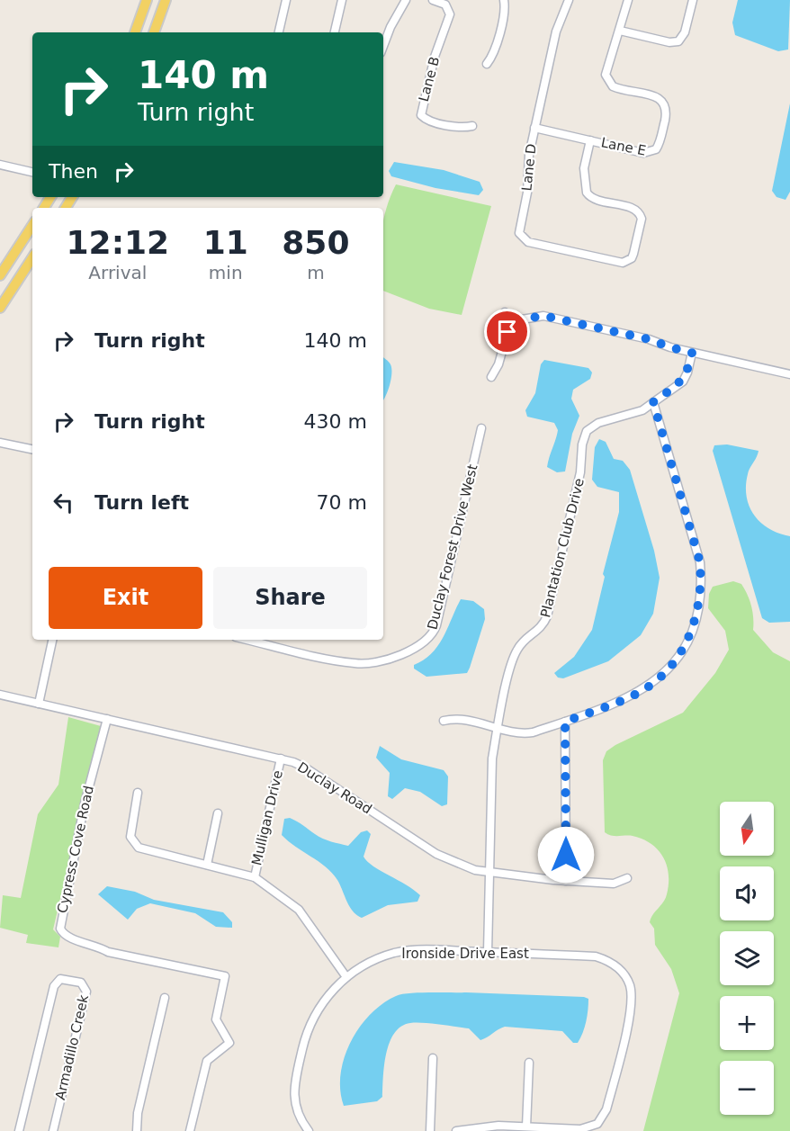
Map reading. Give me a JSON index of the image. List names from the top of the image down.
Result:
{
  "streets": {
    "street": [
      "Lane B",
      "Lane E",
      "Lane D",
      "Duclay Forest Drive West",
      "Plantation Club Drive",
      "Duclay Road",
      "Mulligan Drive",
      "Cypress Cove Road",
      "Ironside Drive East",
      "Armadillo Creek"
    ]
  },
  "crossings": [
    ["Lane E", "Lane D"],
    ["Plantation Club Drive", "Duclay Road"],
    ["Plantation Club Drive", "Ironside Drive East"],
    ["Duclay Road", "Mulligan Drive"],
    ["Duclay Road", "Cypress Cove Road"]
  ],
  "north": "bottom",
  "page": {
    "turn": ["140 m", "Turn right"],
    "then": "Then",
    "eta": [
      "12:12",
      "Arrival",
      "11",
      "min",
      "850",
      "m"
    ],
    "list": [
      {
        "name": "Turn right",
        "value": "140 m"
      },
      {
        "name": "Turn right",
        "value": "430 m"
      },
      {
        "name": "Turn left",
        "value": "70 m"
      }
    ],
    "buttons": ["Exit", "Share"],
    "map_buttons": ["+", "−"]
  }
}
